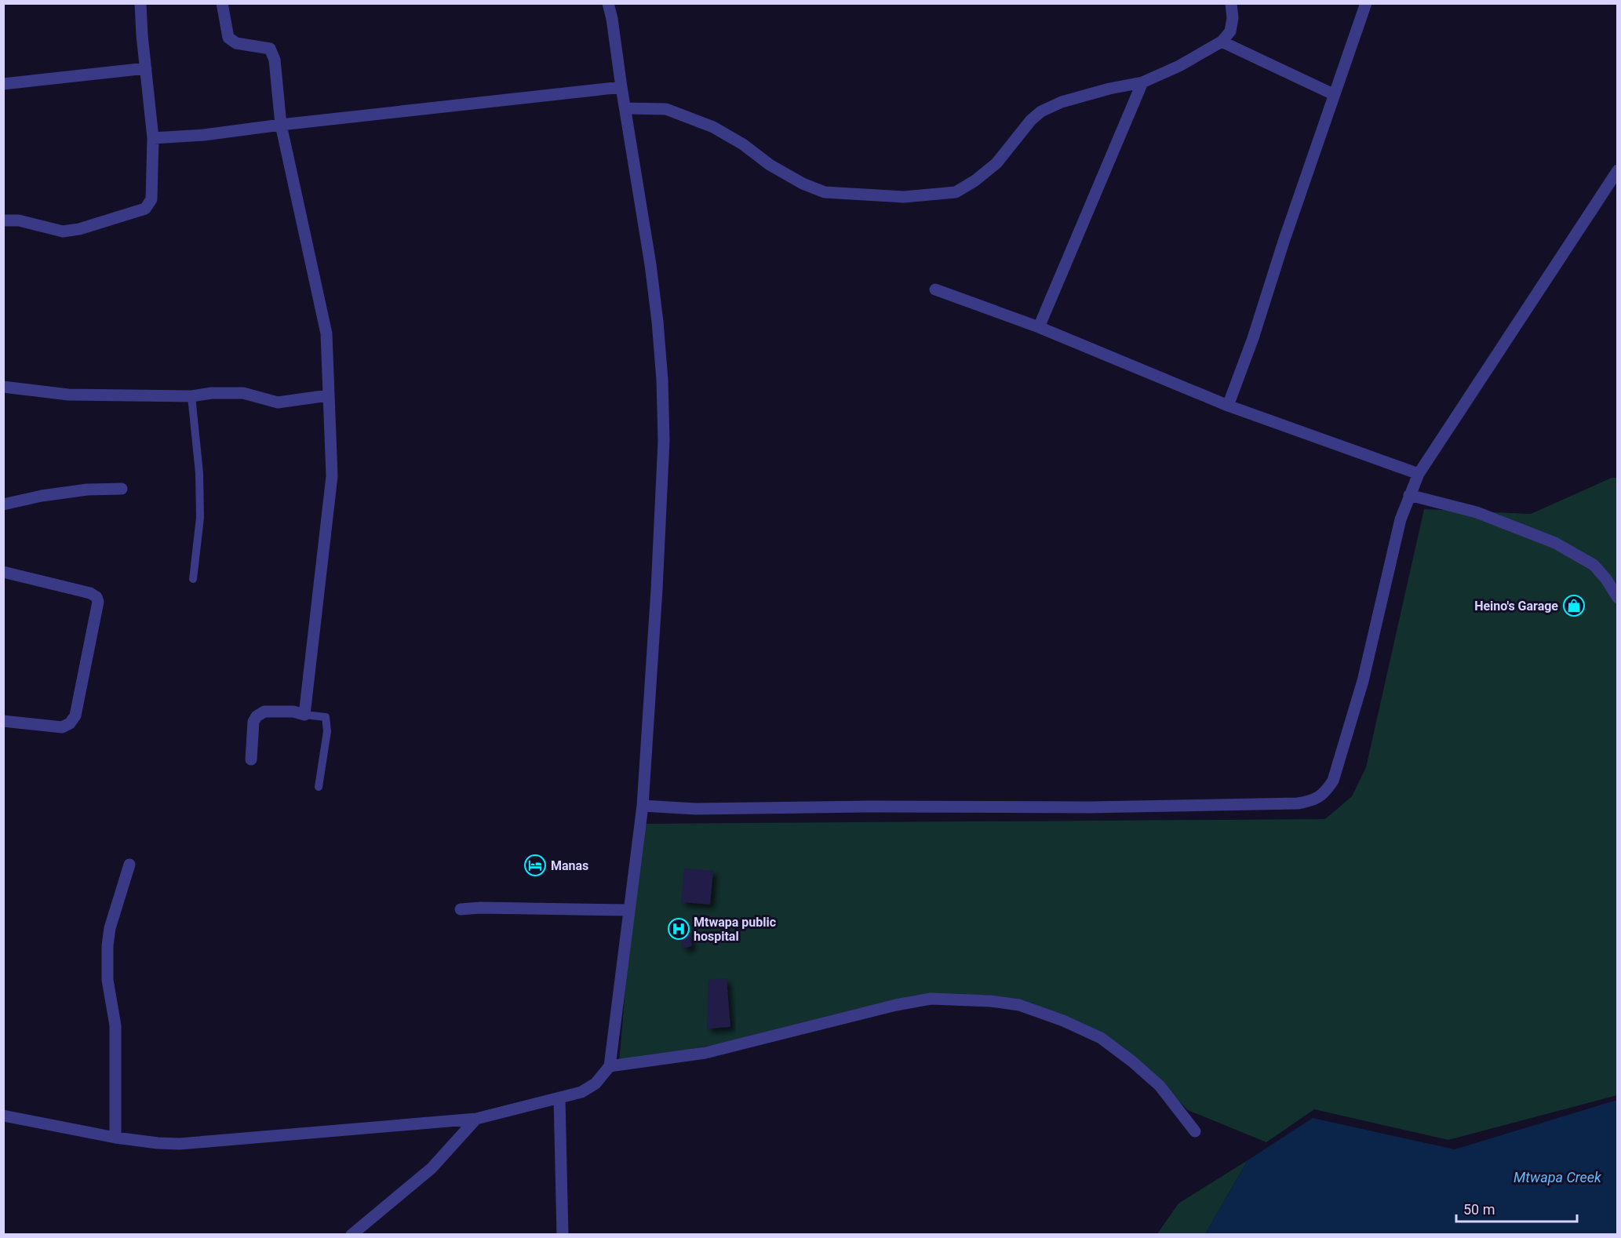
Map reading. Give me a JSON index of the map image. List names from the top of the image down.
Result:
{
  "water": ["Mtwapa Creek"],
  "places": {
    "shop": ["Heino's Garage"],
    "hotel": ["Manas"],
    "hospital": ["Mtwapa public hospital"]
  },
  "scale_bar": "50 m"
}
